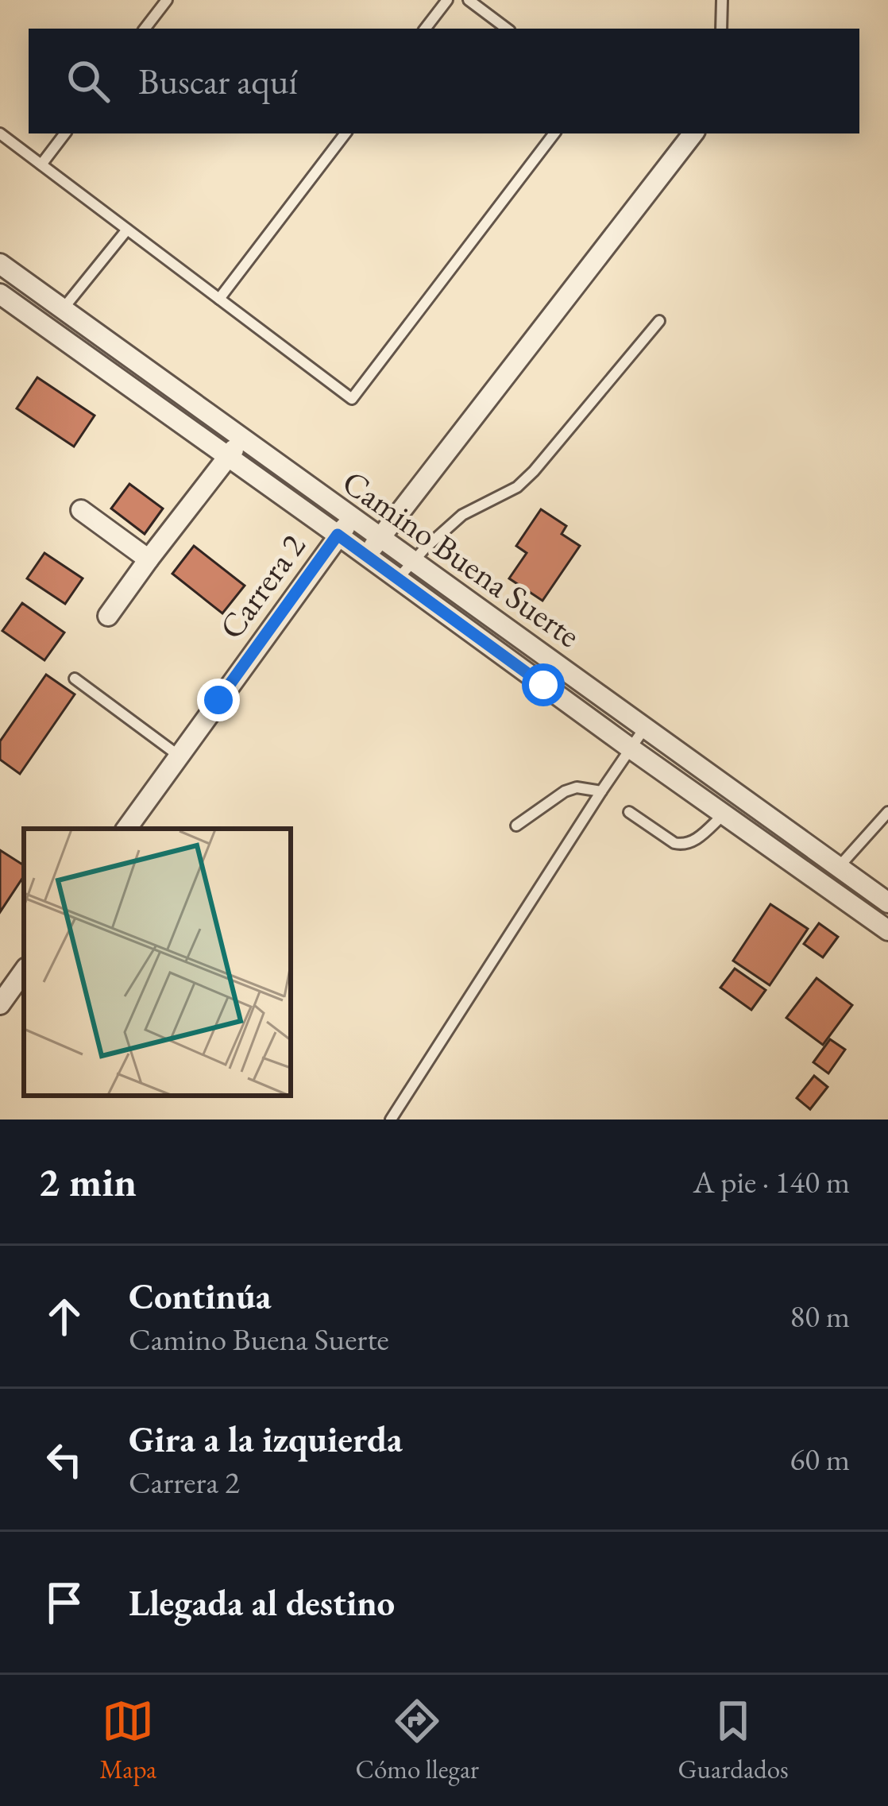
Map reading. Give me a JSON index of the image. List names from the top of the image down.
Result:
{
  "streets": {
    "street": ["Camino Buena Suerte", "Carrera 2"]
  },
  "crossings": [
    ["Camino Buena Suerte", "Carrera 2"]
  ],
  "page": {
    "search": "Buscar aquí",
    "heading": ["2 min", "A pie · 140 m"],
    "list": [
      ["Continúa", "Camino Buena Suerte", "80 m"],
      ["Gira a la izquierda", "Carrera 2", "60 m"],
      "Llegada al destino"
    ],
    "nav": ["Mapa", "Cómo llegar", "Guardados"]
  }
}
